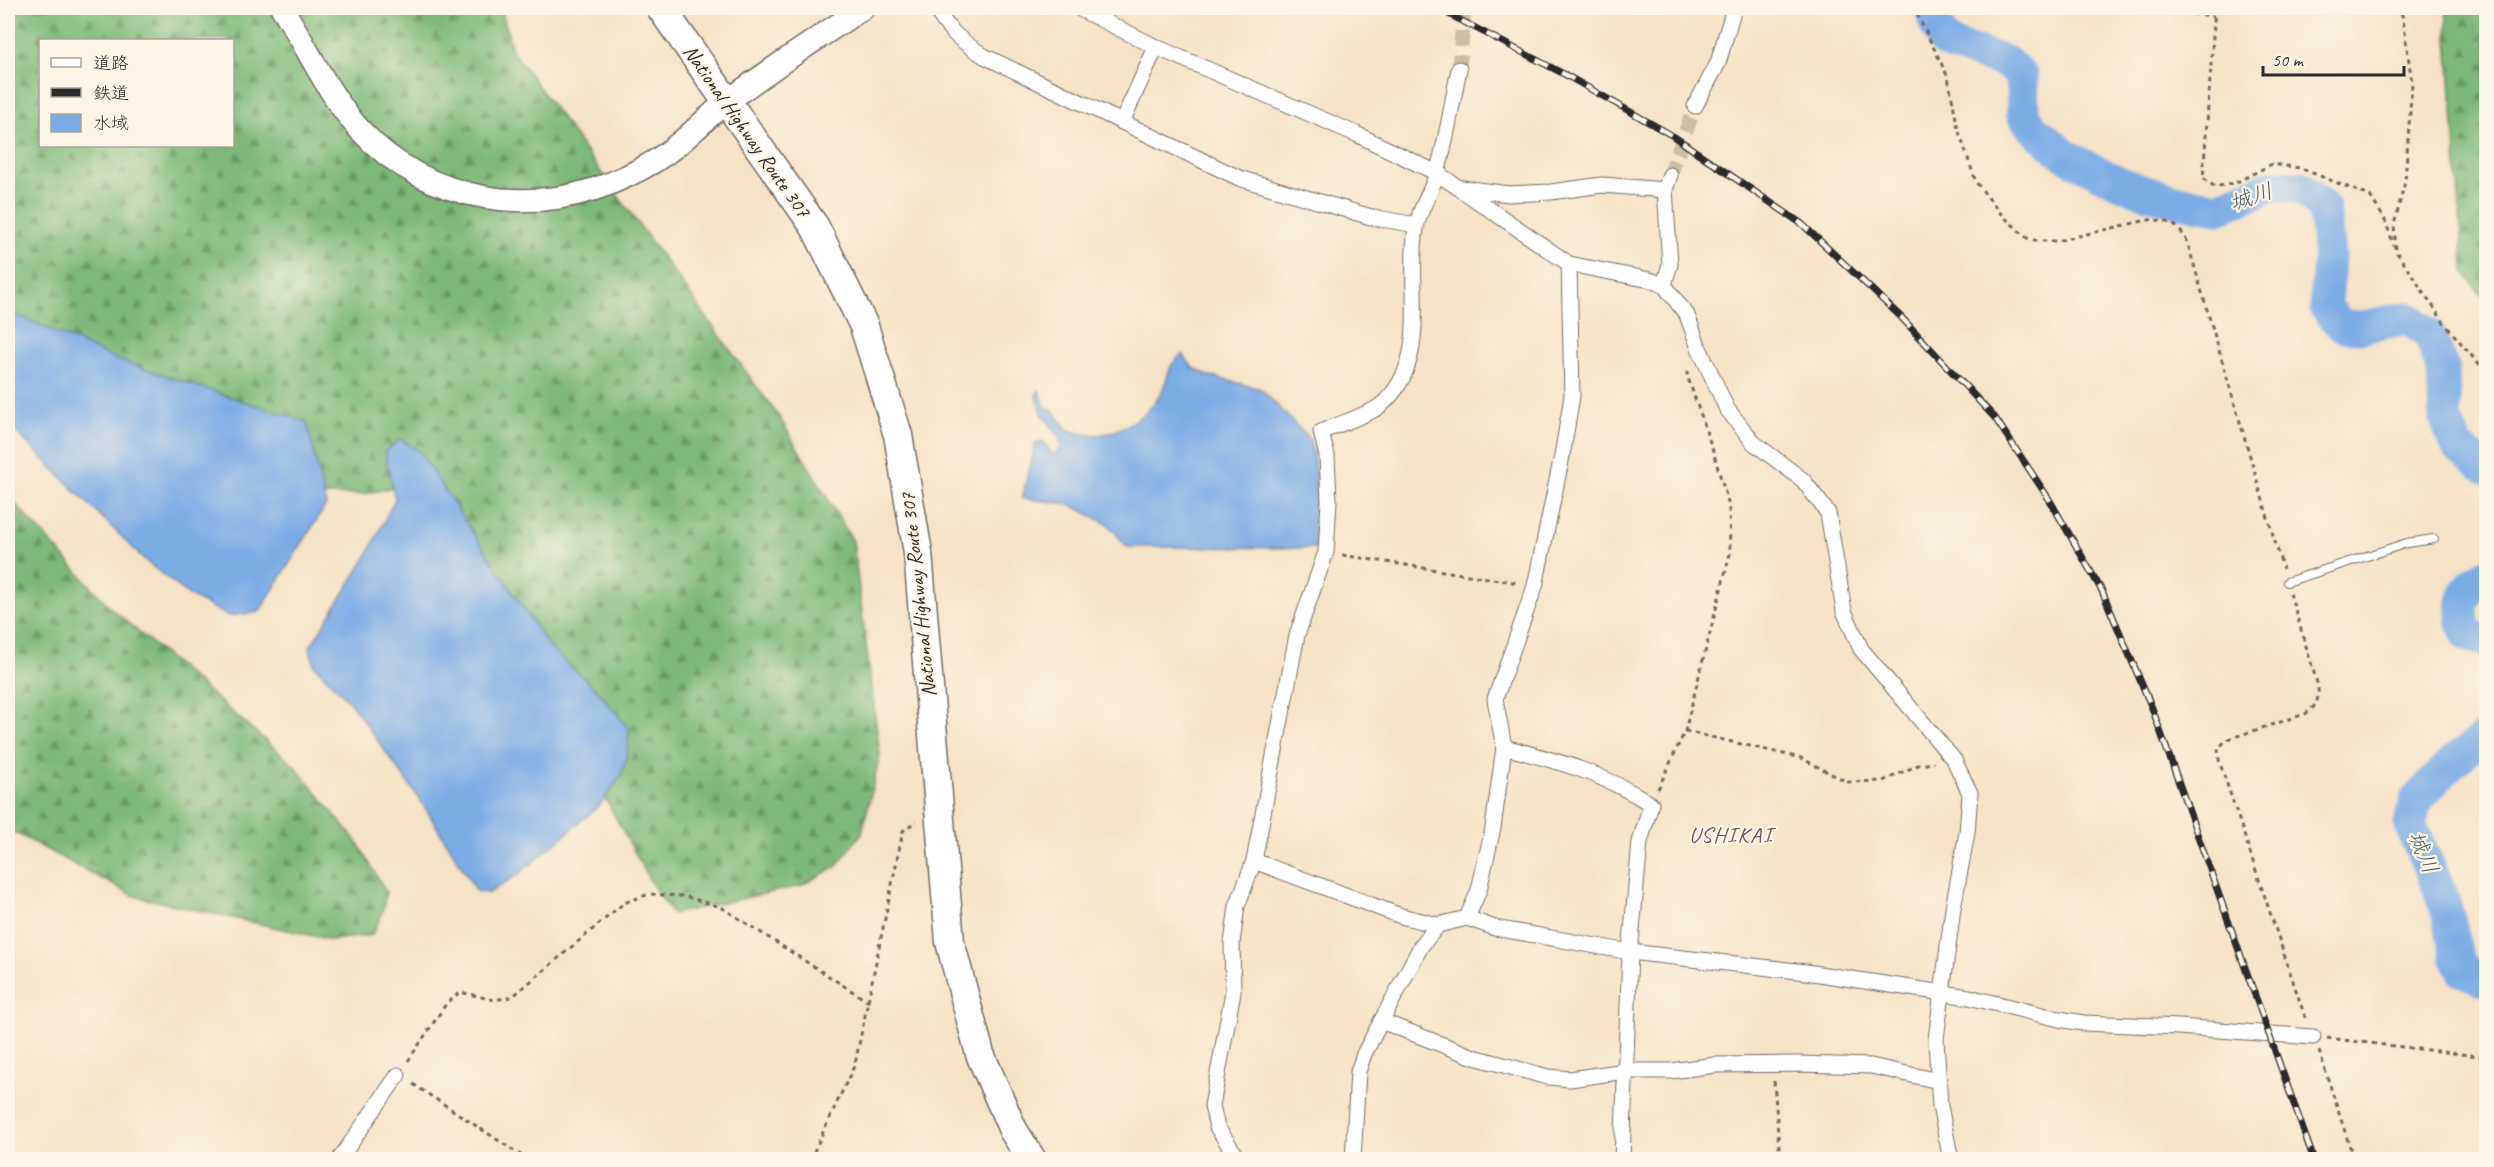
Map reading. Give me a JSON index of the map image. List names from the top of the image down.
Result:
{
  "streets": {
    "highway": ["National Highway Route 307"]
  },
  "districts": ["USHIKAI"],
  "water": ["城川"],
  "legend": ["道路", "鉄道", "水域"],
  "scale_bar": "50 m"
}
